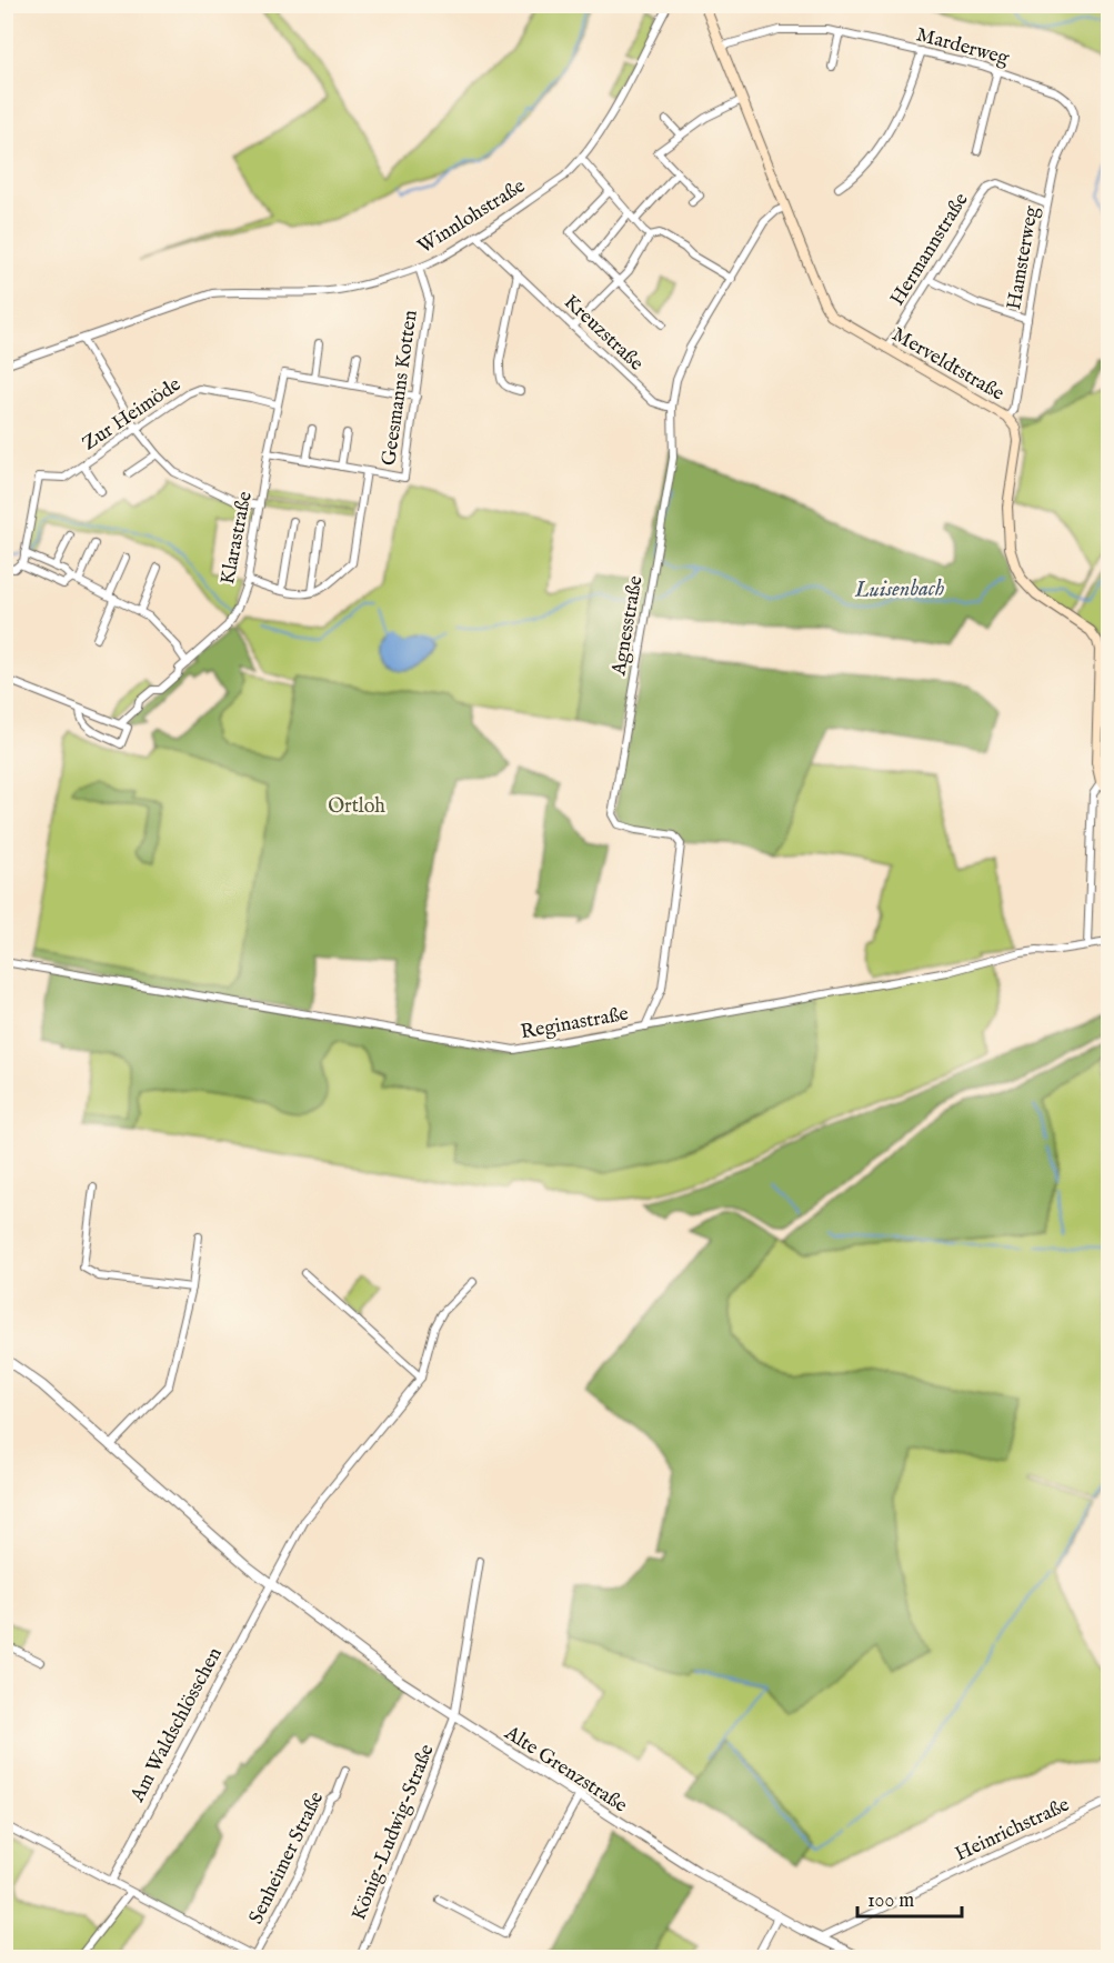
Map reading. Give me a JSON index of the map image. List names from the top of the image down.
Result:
{
  "streets": {
    "main road": ["Merveldtstraße"],
    "street": [
      "Marderweg",
      "Winnlohstraße",
      "Hermannstraße",
      "Hamsterweg",
      "Kreuzstraße",
      "Geesmanns Kotten",
      "Zur Heimöde",
      "Klarastraße",
      "Agnesstraße",
      "Reginastraße",
      "Am Waldschlösschen",
      "Alte Grenzstraße",
      "Heinrichstraße",
      "König-Ludwig-Straße",
      "Senheimer Straße"
    ]
  },
  "crossings": [
    ["Marderweg", "Hamsterweg"],
    ["Marderweg", "Merveldtstraße"],
    ["Winnlohstraße", "Kreuzstraße"],
    ["Winnlohstraße", "Geesmanns Kotten"],
    ["Hermannstraße", "Hamsterweg"],
    ["Hermannstraße", "Merveldtstraße"],
    ["Hamsterweg", "Merveldtstraße"],
    ["Kreuzstraße", "Agnesstraße"],
    ["Merveldtstraße", "Agnesstraße"],
    ["Geesmanns Kotten", "Klarastraße"],
    ["Zur Heimöde", "Klarastraße"],
    ["Agnesstraße", "Reginastraße"],
    ["Am Waldschlösschen", "Alte Grenzstraße"],
    ["Alte Grenzstraße", "Heinrichstraße"],
    ["Alte Grenzstraße", "König-Ludwig-Straße"]
  ],
  "water": ["Luisenbach"],
  "parks": ["Ortloh"],
  "scale_bar": "100 m"
}
